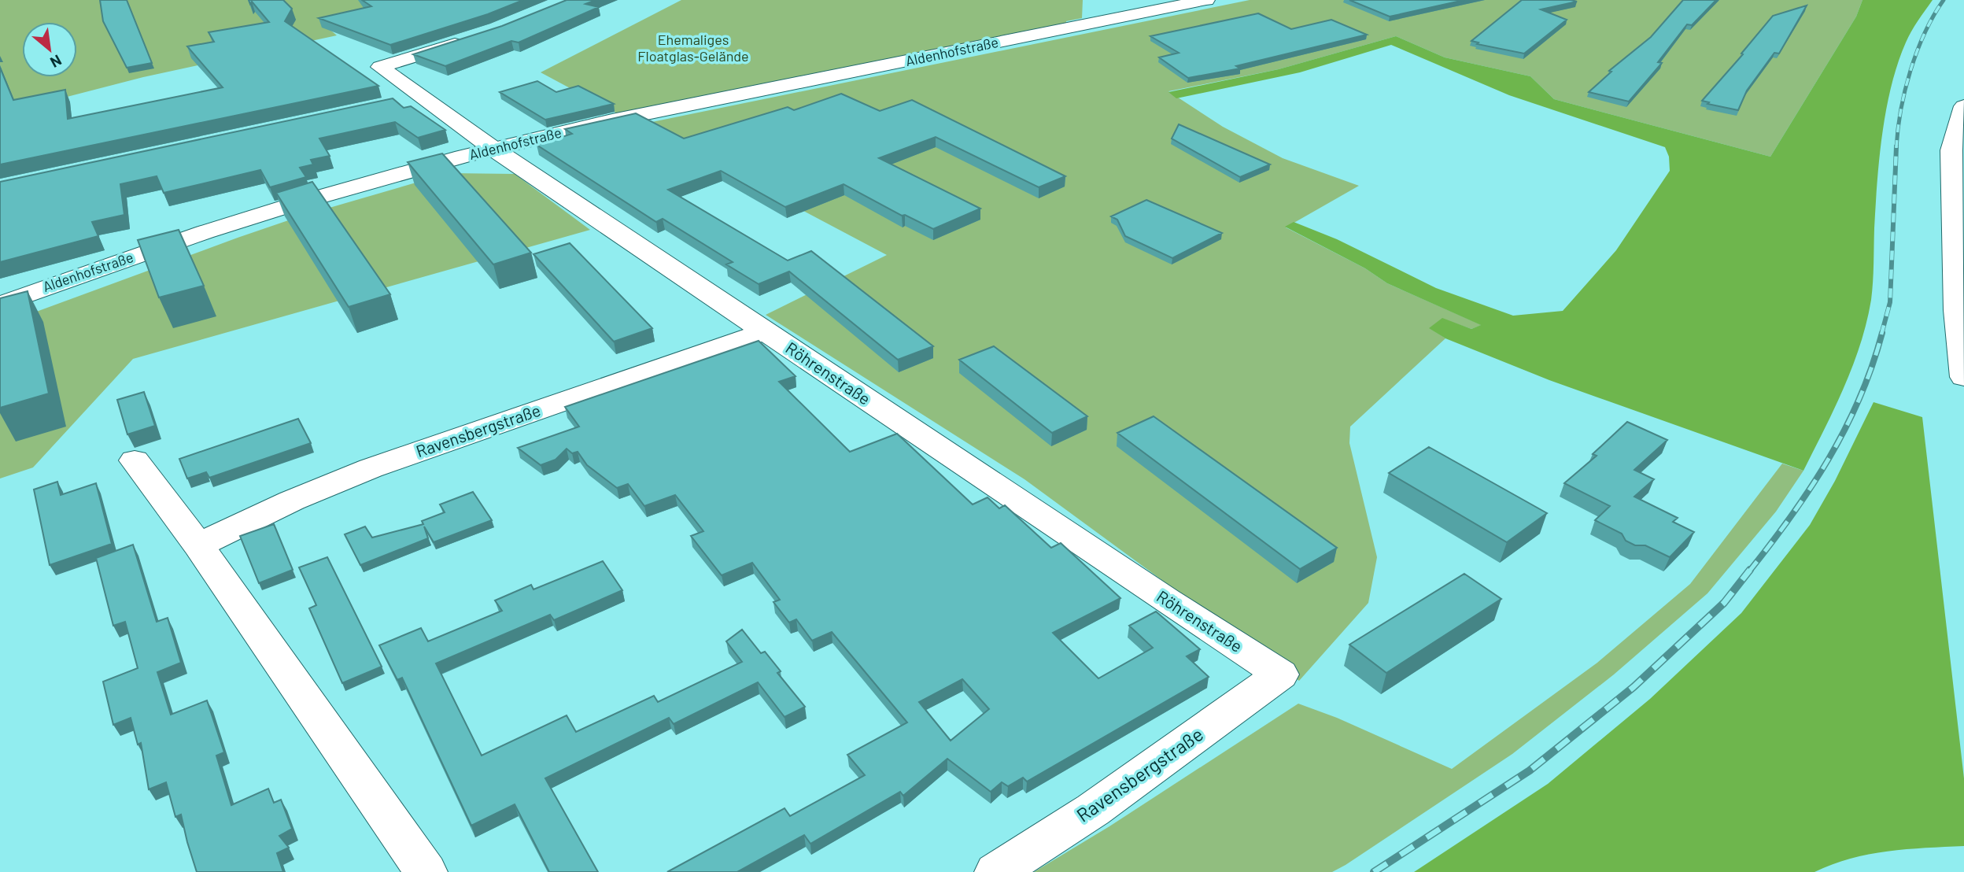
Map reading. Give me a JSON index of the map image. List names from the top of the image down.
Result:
{
  "streets": {
    "main road": ["Aldenhofstraße", "Röhrenstraße", "Ravensbergstraße"]
  },
  "crossings": [
    ["Aldenhofstraße", "Röhrenstraße"],
    ["Röhrenstraße", "Ravensbergstraße"]
  ],
  "parks": ["Ehemaliges Floatglas-Gelände"],
  "north": "bottom right"
}
